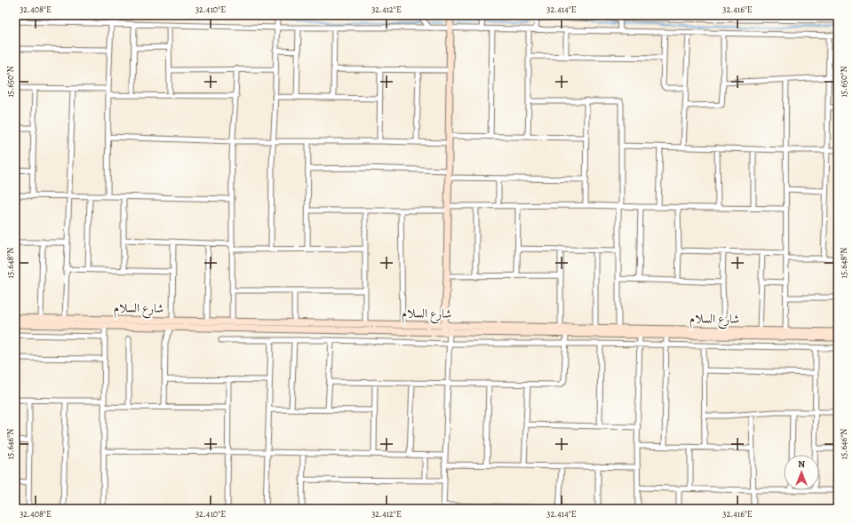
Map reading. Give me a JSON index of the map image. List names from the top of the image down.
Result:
{
  "streets": {
    "main road": ["شارع السلام"]
  },
  "north": "top",
  "coordinates": [
    "32.408°E",
    "32.410°E",
    "32.412°E",
    "32.414°E",
    "32.416°E",
    "15.650°N",
    "15.648°N",
    "15.646°N"
  ]
}
